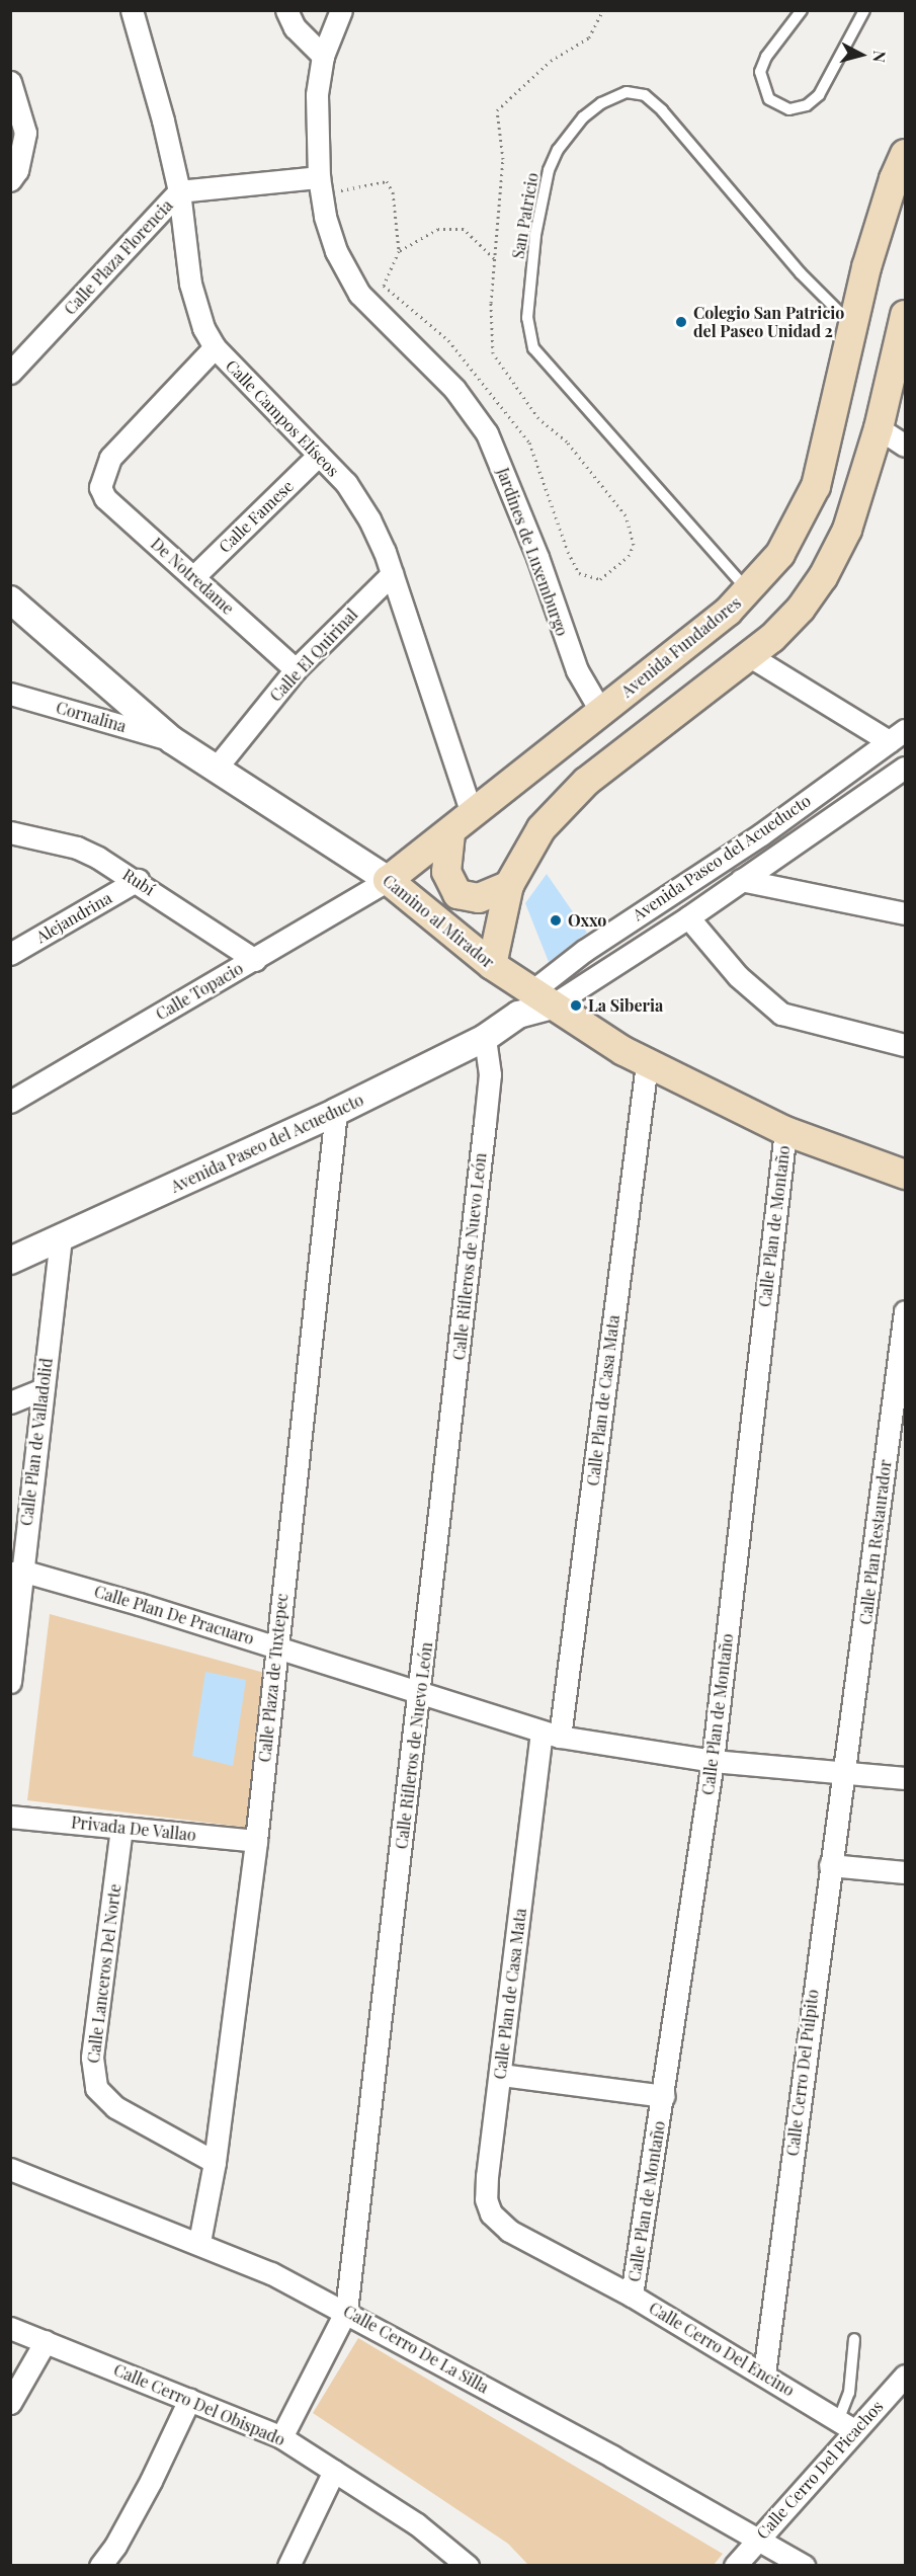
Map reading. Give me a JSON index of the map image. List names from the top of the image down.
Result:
{
  "streets": {
    "main road": ["Avenida Fundadores", "Camino al Mirador"],
    "street": [
      "Calle Plaza Florencia",
      "Calle Campos Elíseos",
      "Calle Famese",
      "Jardines de Luxemburgo",
      "De Notredame",
      "Calle El Quirinal",
      "Cornalina",
      "Avenida Paseo del Acueducto",
      "Rubí",
      "Alejandrina",
      "Calle Topacio",
      "Calle Plan de Montaño",
      "Calle Rifleros de Nuevo León",
      "Calle Plan de Casa Mata",
      "Calle Plan de Valladolid",
      "Calle Plan Restaurador",
      "Calle Plan De Pracuaro",
      "Calle Plaza de Tuxtepec",
      "Privada De Vallao",
      "Calle Lanceros Del Norte",
      "Calle Cerro Del Púlpito",
      "Calle Cerro De La Silla",
      "Calle Cerro Del Encino",
      "Calle Cerro Del Obispado",
      "Calle Cerro Del Picachos"
    ],
    "lane": ["San Patricio"]
  },
  "crossings": [
    ["San Patricio", "Avenida Fundadores"],
    ["Calle Plaza Florencia", "Calle Campos Elíseos"],
    ["Calle Plaza Florencia", "Jardines de Luxemburgo"],
    ["Calle Campos Elíseos", "Calle Famese"],
    ["Calle Campos Elíseos", "De Notredame"],
    ["Calle Campos Elíseos", "Avenida Fundadores"],
    ["Calle Campos Elíseos", "Calle El Quirinal"],
    ["Calle Famese", "De Notredame"],
    ["Jardines de Luxemburgo", "Avenida Fundadores"],
    ["De Notredame", "Calle El Quirinal"],
    ["Avenida Fundadores", "Camino al Mirador"],
    ["Avenida Fundadores", "Calle Topacio"],
    ["Calle El Quirinal", "Camino al Mirador"],
    ["Cornalina", "Camino al Mirador"],
    ["Avenida Paseo del Acueducto", "Camino al Mirador"],
    ["Avenida Paseo del Acueducto", "Calle Rifleros de Nuevo León"],
    ["Avenida Paseo del Acueducto", "Calle Plan de Valladolid"],
    ["Avenida Paseo del Acueducto", "Calle Plaza de Tuxtepec"],
    ["Rubí", "Alejandrina"],
    ["Rubí", "Calle Topacio"],
    ["Camino al Mirador", "Calle Topacio"],
    ["Camino al Mirador", "Calle Plan de Montaño"],
    ["Camino al Mirador", "Calle Plan de Casa Mata"],
    ["Calle Plan de Montaño", "Calle Plan De Pracuaro"],
    ["Calle Plan de Montaño", "Calle Cerro Del Encino"],
    ["Calle Rifleros de Nuevo León", "Calle Plan De Pracuaro"],
    ["Calle Rifleros de Nuevo León", "Calle Cerro De La Silla"],
    ["Calle Rifleros de Nuevo León", "Calle Cerro Del Obispado"],
    ["Calle Plan de Casa Mata", "Calle Plan De Pracuaro"],
    ["Calle Plan de Casa Mata", "Calle Cerro Del Encino"],
    ["Calle Plan de Valladolid", "Calle Plan De Pracuaro"],
    ["Calle Plan Restaurador", "Calle Plan De Pracuaro"],
    ["Calle Plan Restaurador", "Calle Cerro Del Púlpito"],
    ["Calle Plan De Pracuaro", "Calle Plaza de Tuxtepec"],
    ["Calle Plan De Pracuaro", "Calle Cerro Del Púlpito"],
    ["Calle Plaza de Tuxtepec", "Privada De Vallao"],
    ["Calle Plaza de Tuxtepec", "Calle Lanceros Del Norte"],
    ["Calle Plaza de Tuxtepec", "Calle Cerro De La Silla"],
    ["Privada De Vallao", "Calle Lanceros Del Norte"],
    ["Calle Cerro Del Púlpito", "Calle Cerro Del Encino"],
    ["Calle Cerro De La Silla", "Calle Cerro Del Picachos"],
    ["Calle Cerro Del Encino", "Calle Cerro Del Picachos"]
  ],
  "places": ["Colegio San Patricio del Paseo Unidad 2", "Oxxo", "La Siberia"],
  "north": "right"
}
